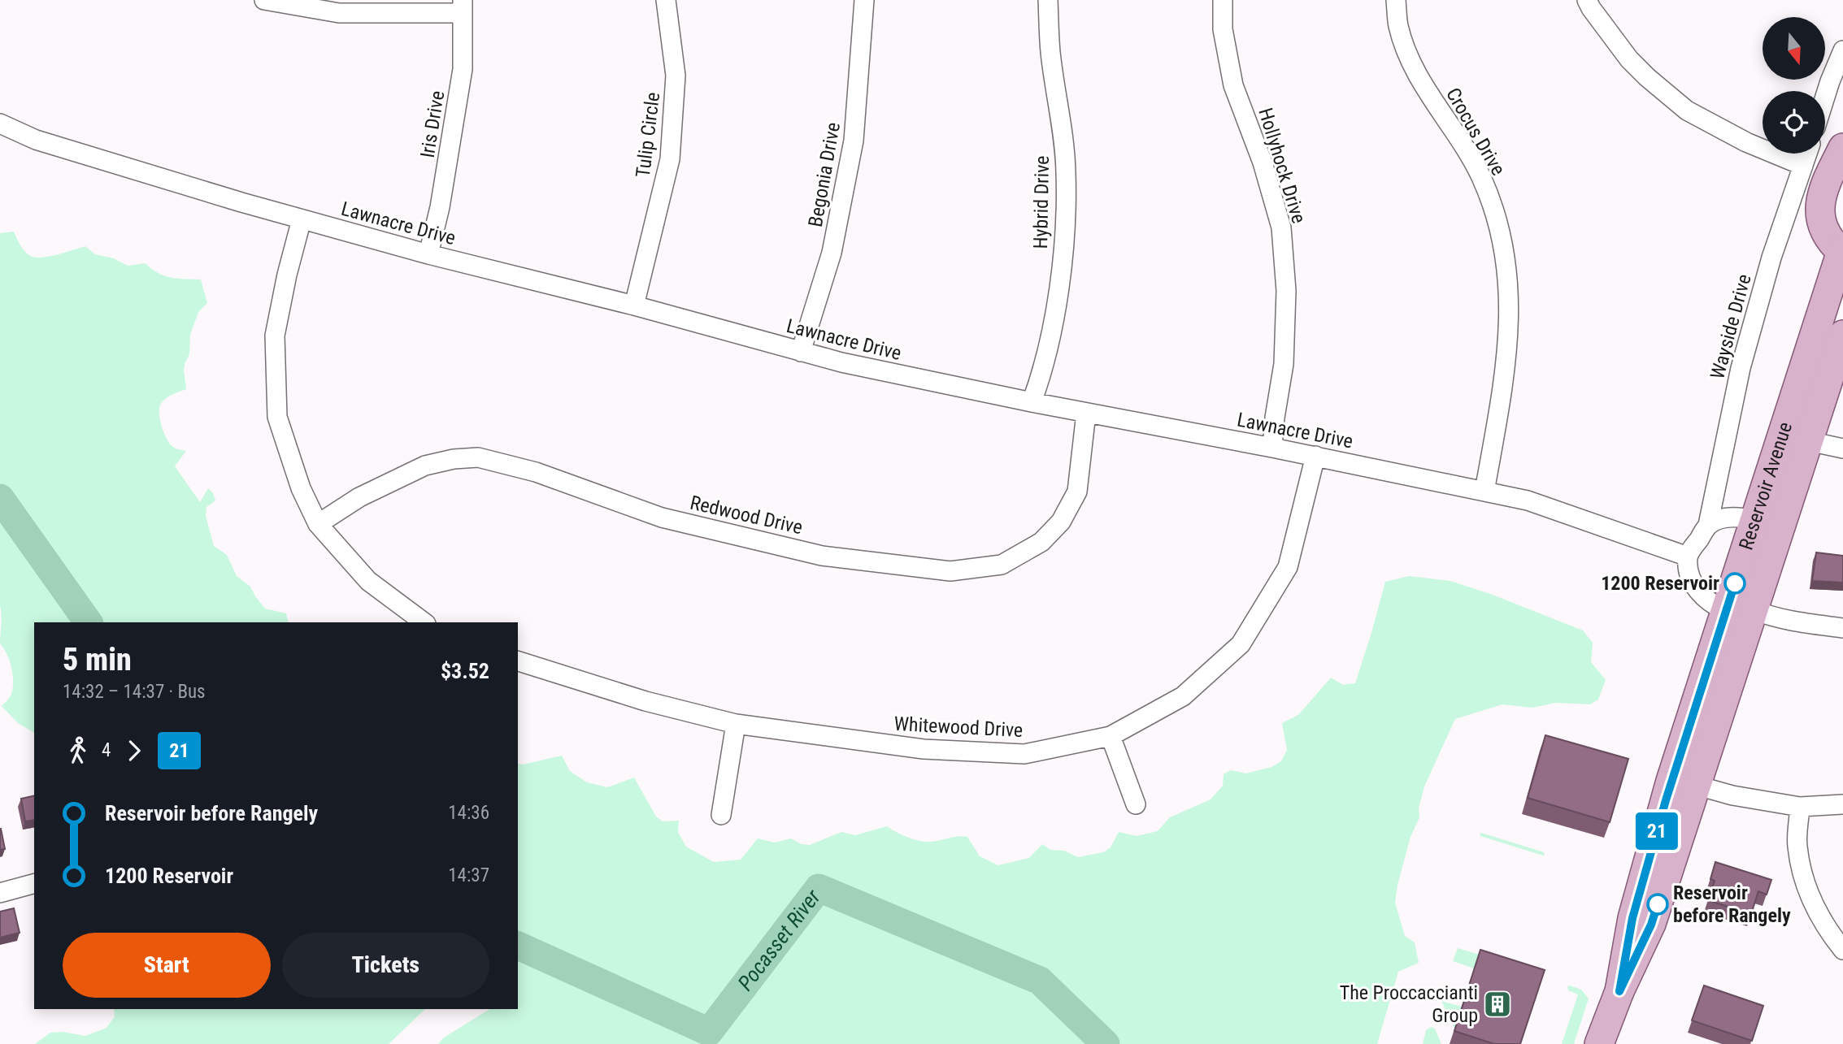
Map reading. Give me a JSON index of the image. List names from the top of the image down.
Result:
{
  "streets": {
    "main road": ["Reservoir Avenue"],
    "street": [
      "Iris Drive",
      "Crocus Drive",
      "Tulip Circle",
      "Hollyhock Drive",
      "Begonia Drive",
      "Hybrid Drive",
      "Lawnacre Drive",
      "Wayside Drive",
      "Redwood Drive",
      "Whitewood Drive"
    ]
  },
  "crossings": [
    ["Iris Drive", "Lawnacre Drive"],
    ["Crocus Drive", "Lawnacre Drive"],
    ["Tulip Circle", "Lawnacre Drive"],
    ["Hollyhock Drive", "Lawnacre Drive"],
    ["Begonia Drive", "Lawnacre Drive"],
    ["Hybrid Drive", "Lawnacre Drive"],
    ["Lawnacre Drive", "Redwood Drive"],
    ["Lawnacre Drive", "Whitewood Drive"]
  ],
  "water": ["Pocasset River"],
  "places": {
    "other": ["1200 Reservoir", "Reservoir before Rangely"],
    "building": ["The Proccaccianti Group"]
  },
  "lines": ["bus line 21"],
  "north": "bottom",
  "page": {
    "on_map": "21",
    "heading": ["5 min", "14:32 – 14:37 · Bus", "$3.52"],
    "legs": ["4", "21"],
    "list": [
      {
        "name": "Reservoir before Rangely",
        "value": "14:36"
      },
      {
        "name": "1200 Reservoir",
        "value": "14:37"
      }
    ],
    "buttons": ["Start", "Tickets"]
  }
}
